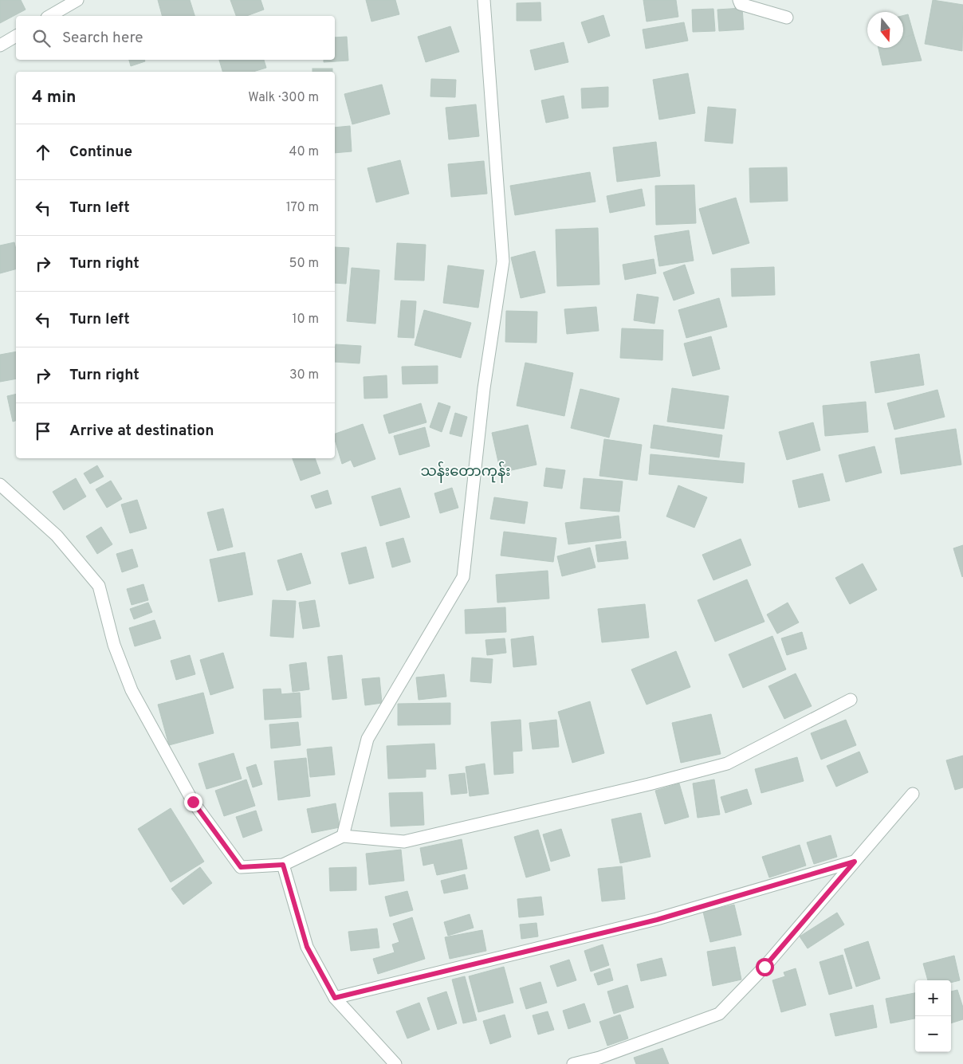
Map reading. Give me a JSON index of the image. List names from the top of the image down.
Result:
{
  "districts": ["သန်းတောကုန်း"],
  "north": "bottom",
  "page": {
    "search": "Search here",
    "heading": ["4 min", "Walk · 300 m"],
    "list": [
      ["Continue", "40 m"],
      ["Turn left", "170 m"],
      ["Turn right", "50 m"],
      ["Turn left", "10 m"],
      ["Turn right", "30 m"],
      "Arrive at destination"
    ],
    "map_buttons": ["+", "−"]
  }
}
